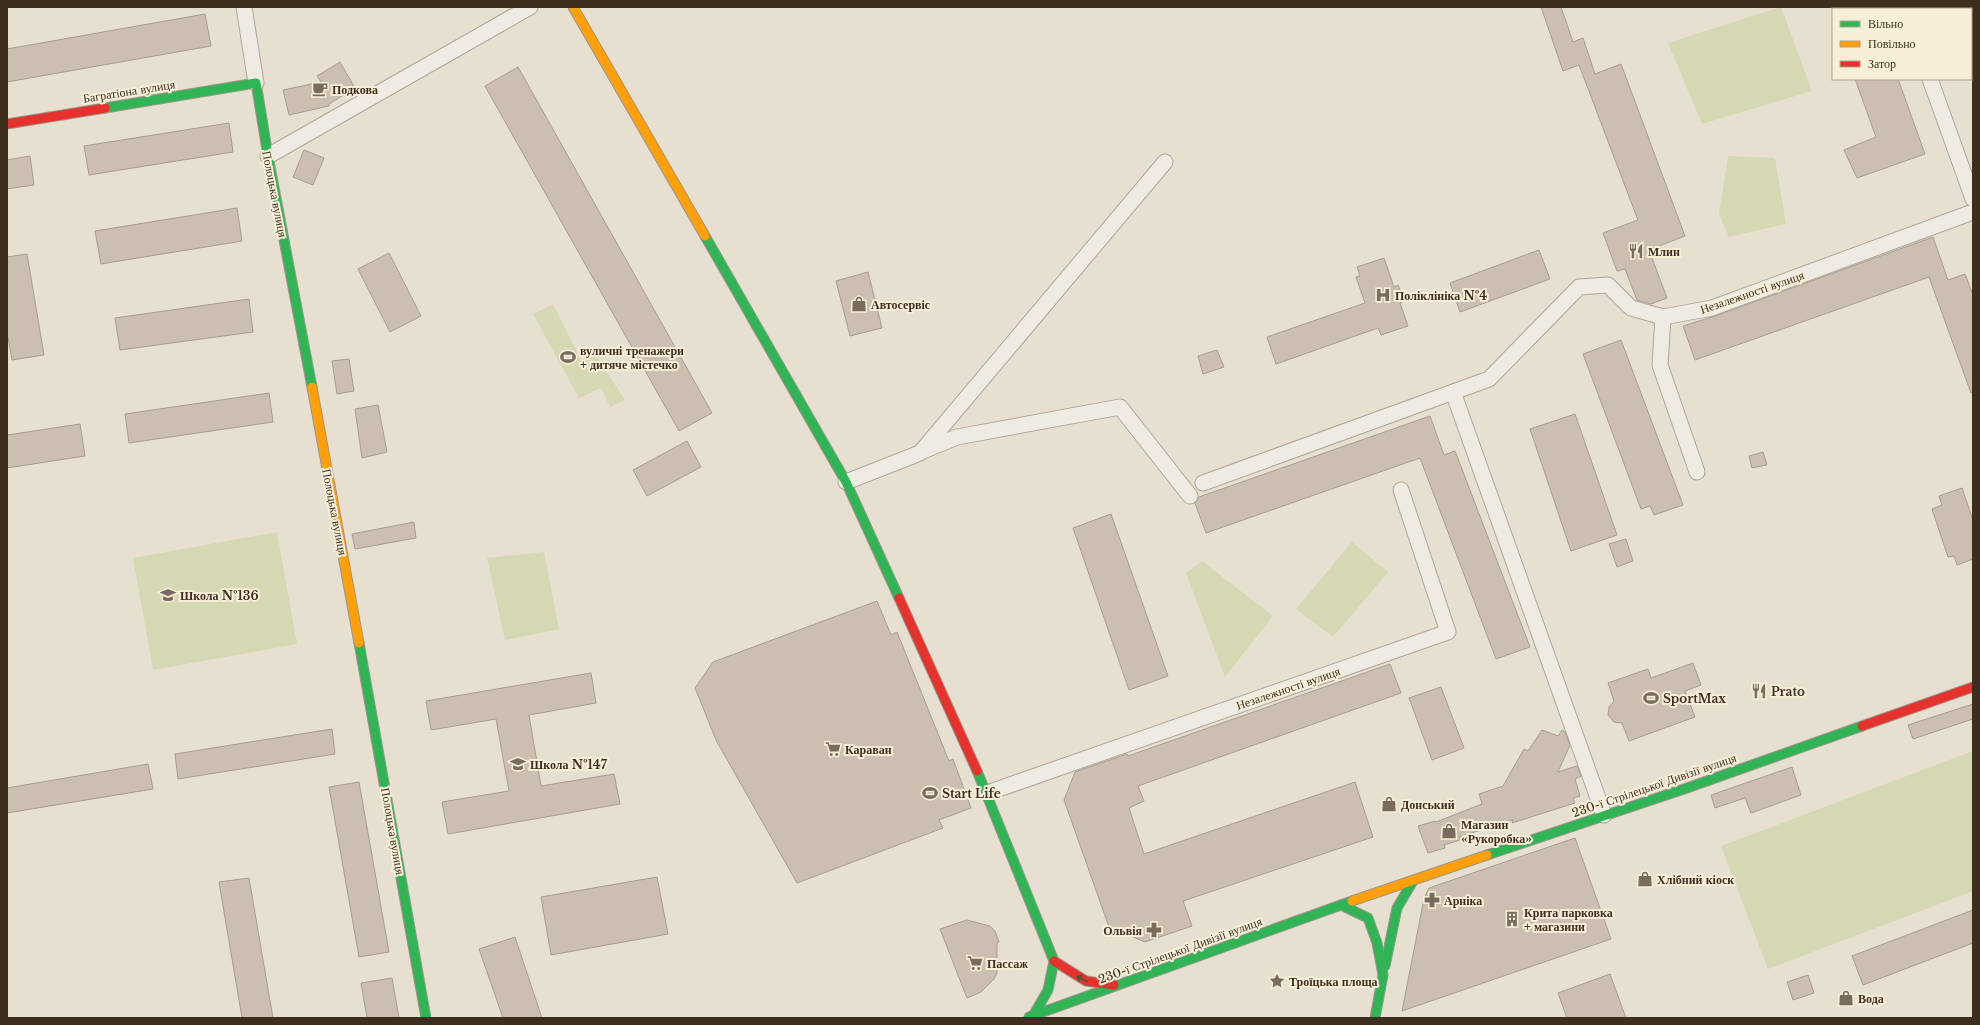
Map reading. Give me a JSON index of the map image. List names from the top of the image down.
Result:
{
  "streets": {
    "street": [
      "Багратіона вулиця",
      "Полоцька вулиця",
      "Незалежності вулиця",
      "230-ї Стрілецької Дивізії вулиця"
    ]
  },
  "crossings": [
    ["Багратіона вулиця", "Полоцька вулиця"]
  ],
  "places": {
    "cafe": ["Подкова"],
    "restaurant": ["Млин", "Prato"],
    "hospital": ["Поліклініка №4"],
    "shop": [
      "Автосервіс",
      "Донський",
      "Магазин «Рукоробка»",
      "Хлібний кіоск",
      "Вода"
    ],
    "sports": ["вуличні тренажери + дитяче містечко", "SportMax", "Start Life"],
    "school or university": ["Школа №136", "Школа №147"],
    "supermarket": ["Караван", "Пассаж"],
    "pharmacy": ["Арніка", "Ольвія"],
    "building": ["Крита парковка + магазини"],
    "place": ["Троїцька площа"]
  },
  "legend": ["Вільно", "Повільно", "Затор"]
}
